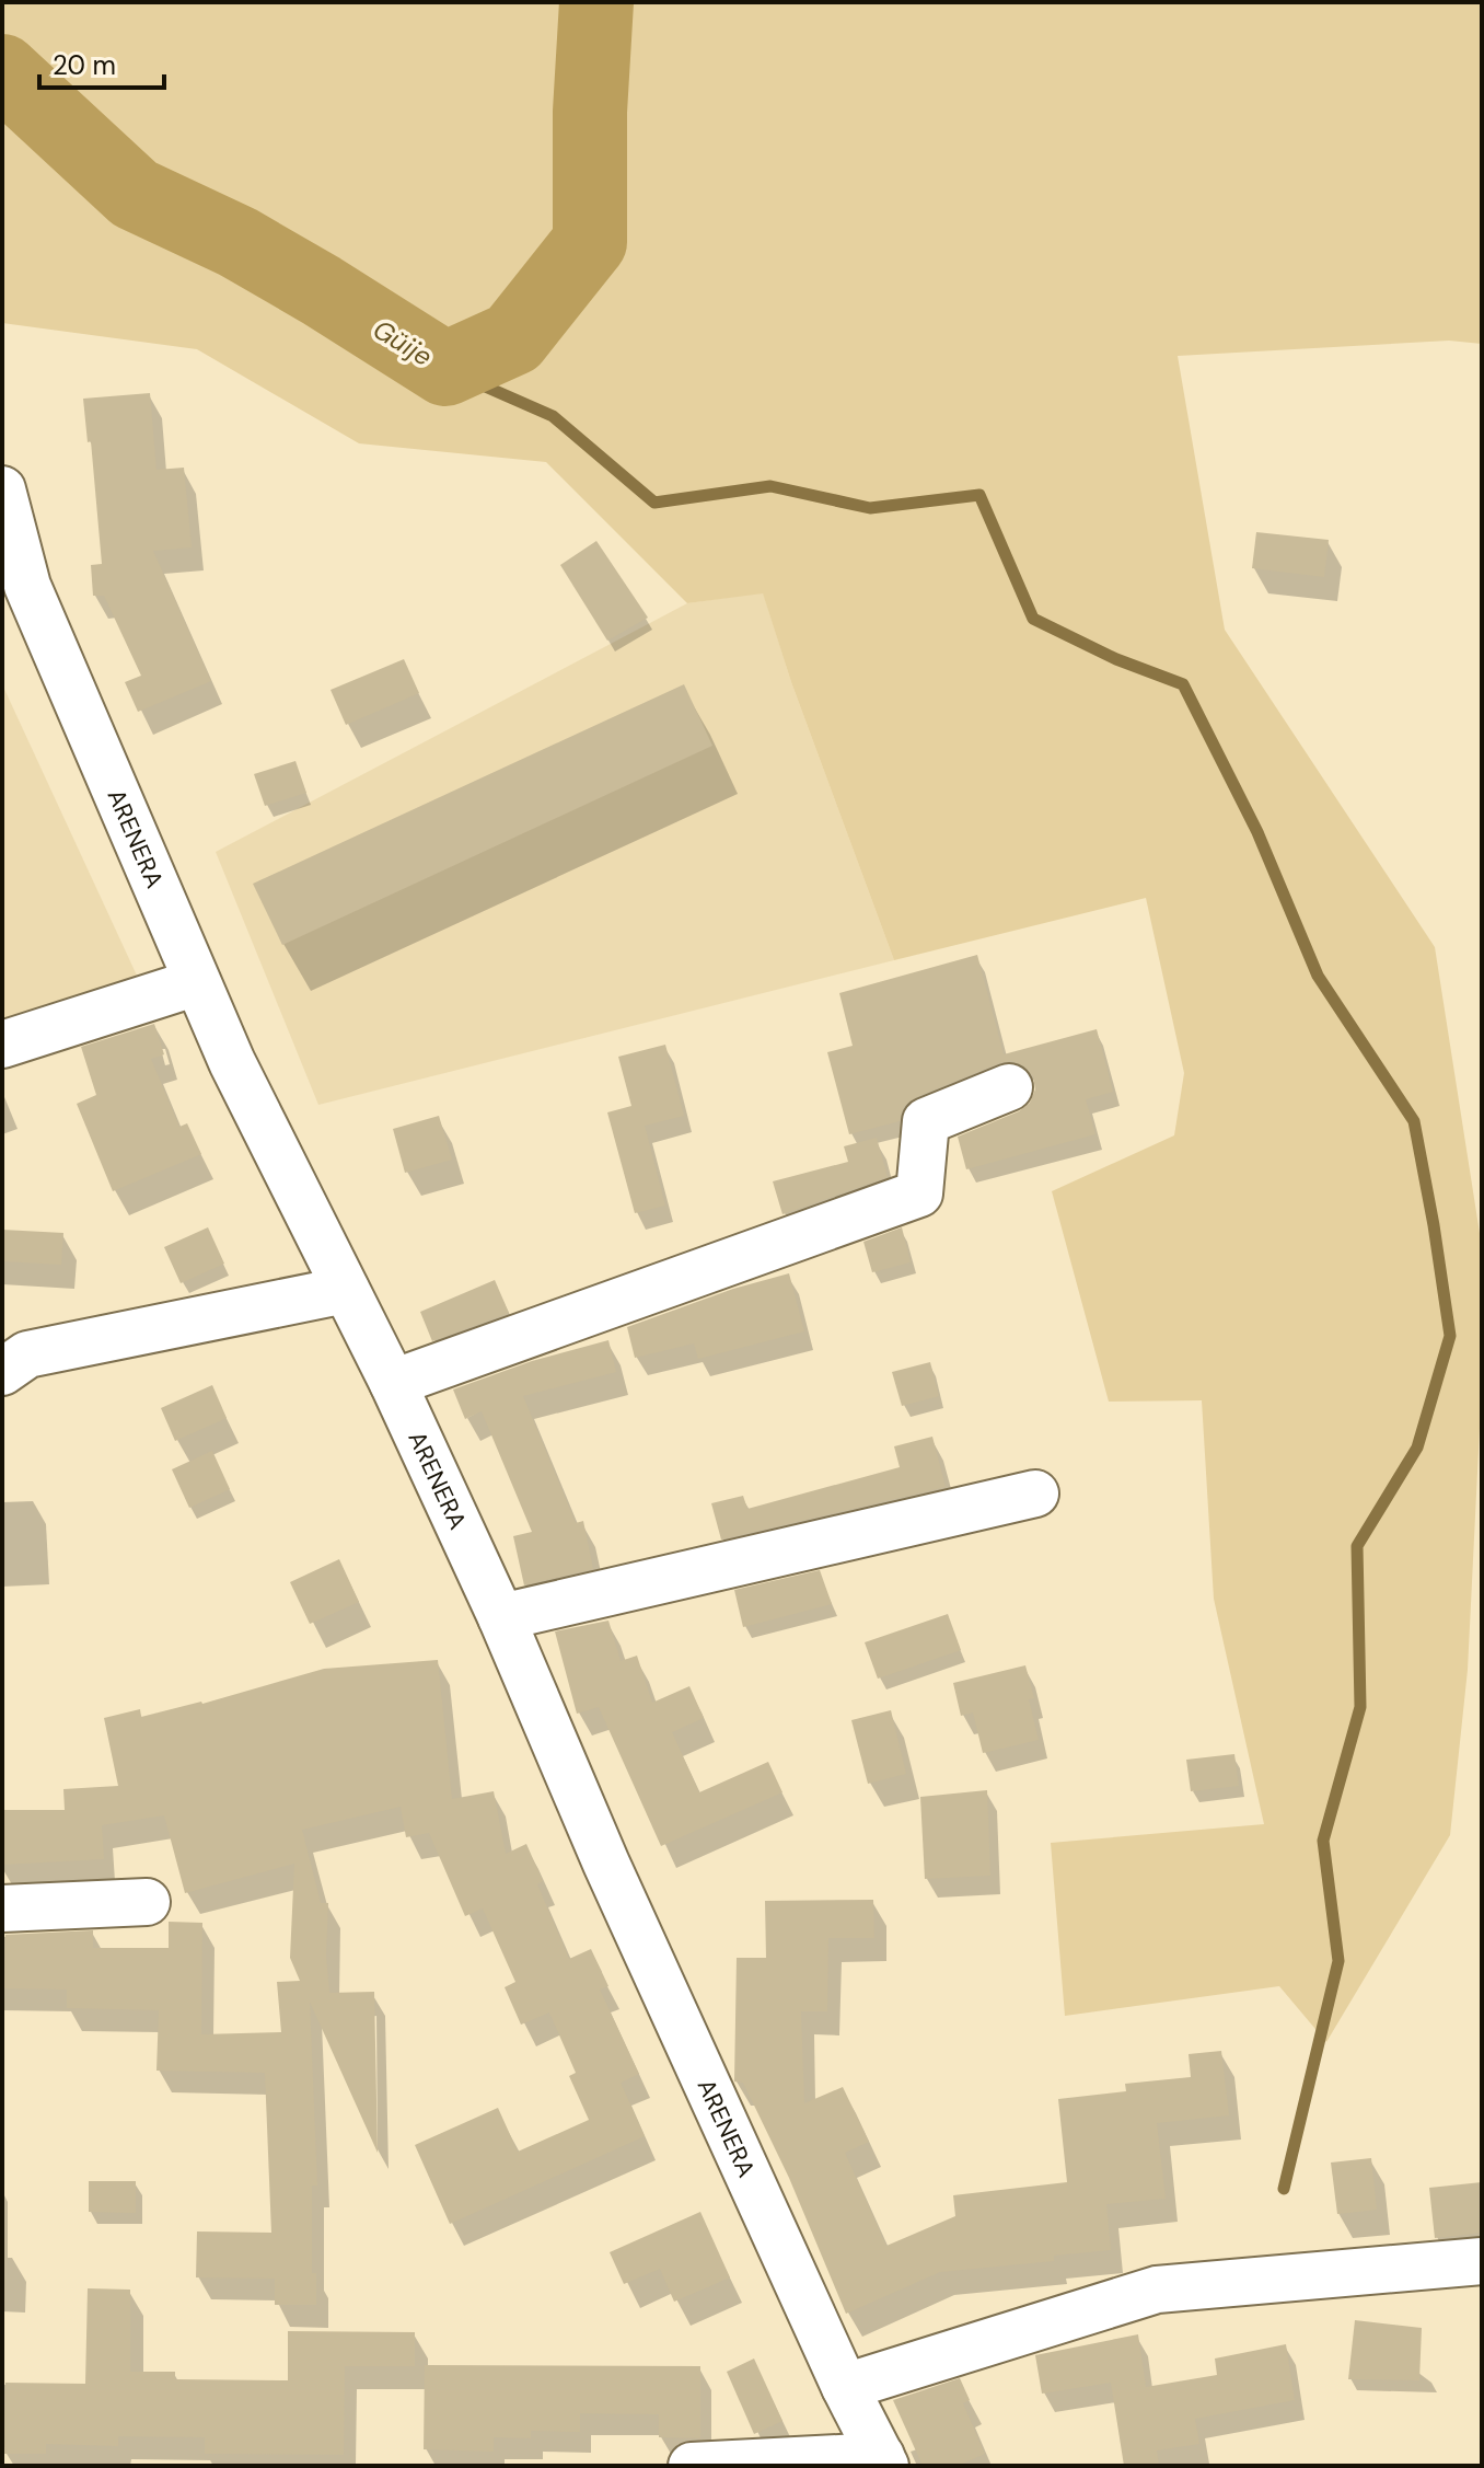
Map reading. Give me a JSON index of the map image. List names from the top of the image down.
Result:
{
  "streets": {
    "street": ["ARENERA"]
  },
  "water": ["Güije"],
  "scale_bar": "20 m"
}
